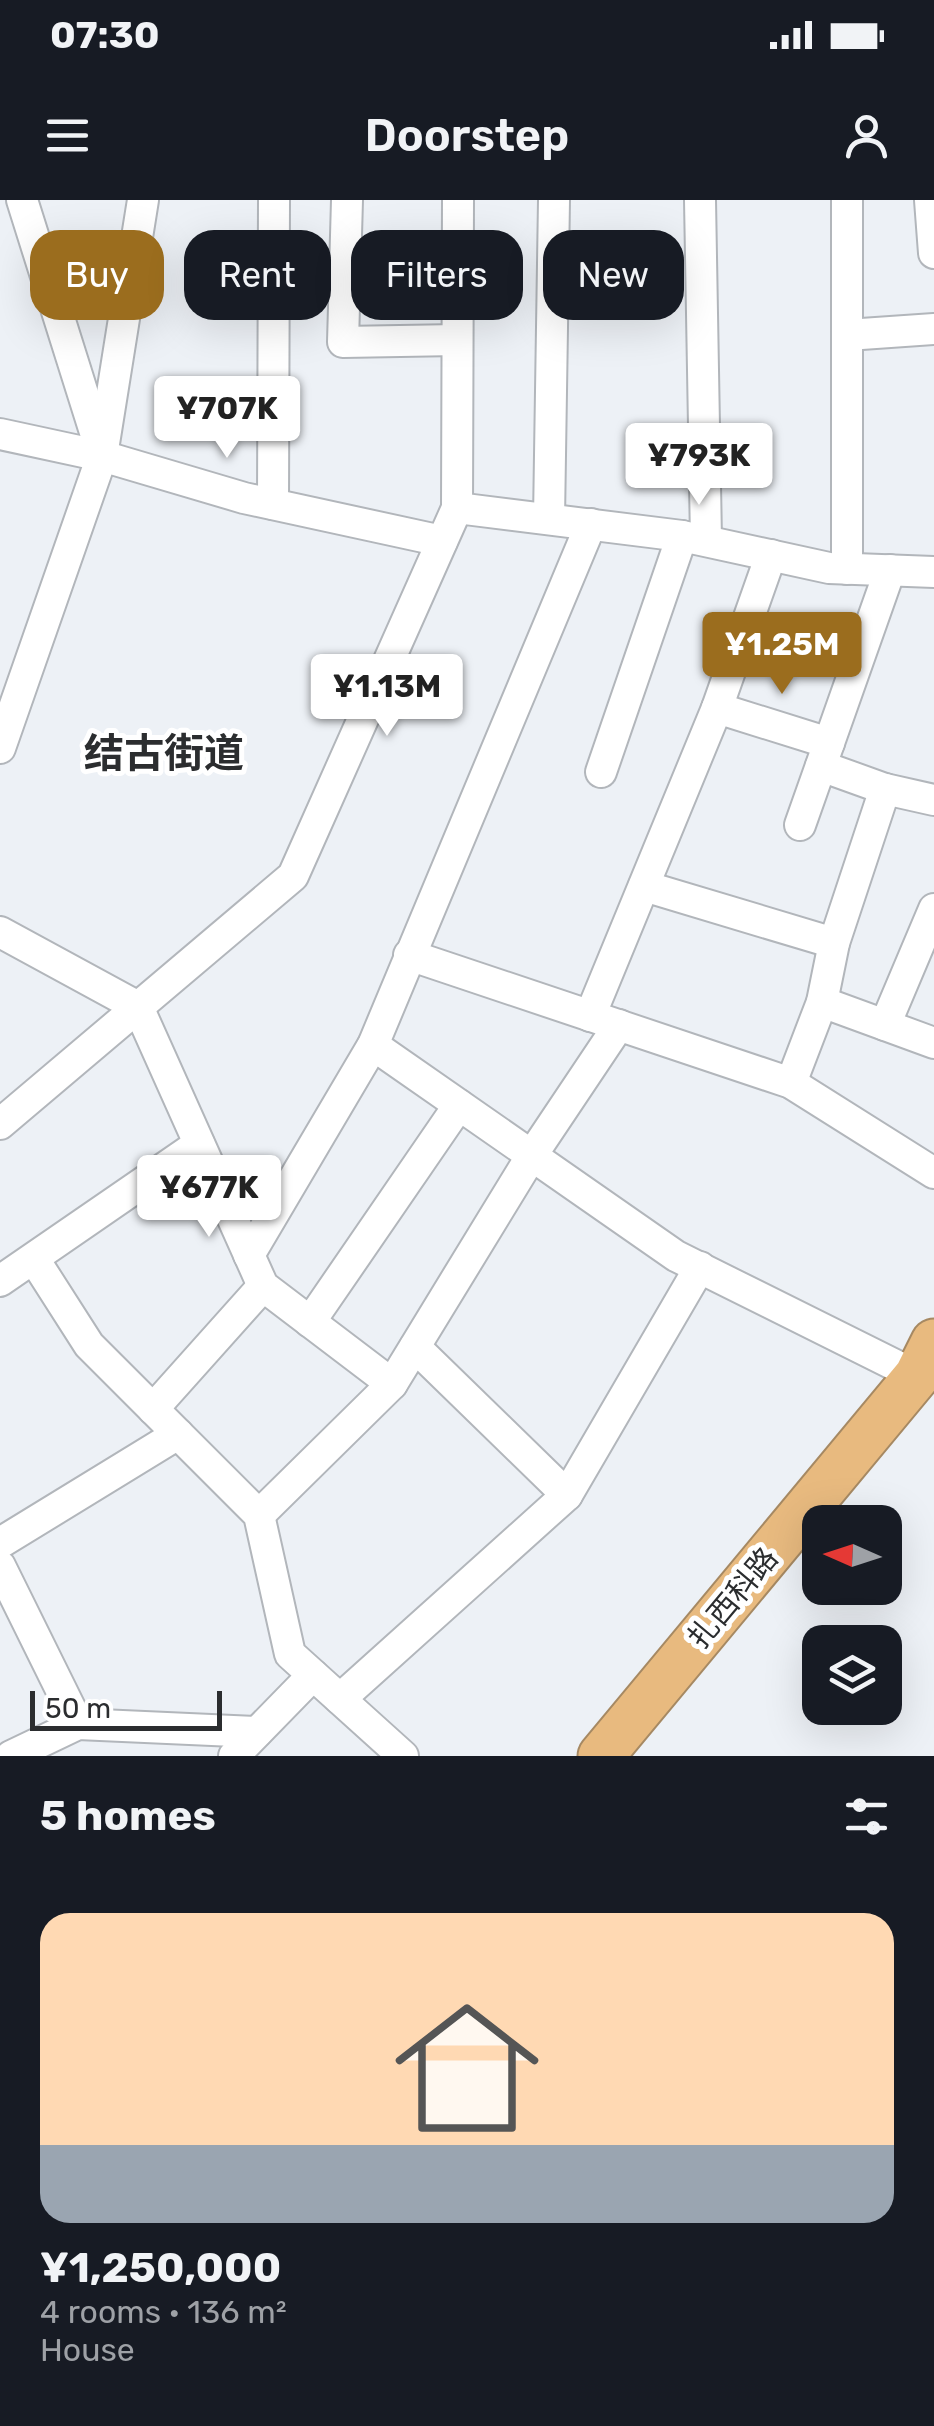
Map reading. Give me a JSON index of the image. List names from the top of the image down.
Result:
{
  "streets": {
    "highway": ["扎西科路"]
  },
  "districts": ["结古街道"],
  "scale_bar": "50 m",
  "north": "left",
  "page": {
    "status": "07:30",
    "header": "Doorstep",
    "chip": [
      "Buy",
      "Rent",
      "Filters",
      "New"
    ],
    "price": [
      "¥707K",
      "¥793K",
      "¥1.25M",
      "¥1.13M",
      "¥677K"
    ],
    "scale": "50 m",
    "heading": "5 homes",
    "list": [
      {
        "name": "¥1,250,000",
        "note": "4 rooms · 136 m² · House"
      }
    ]
  }
}
